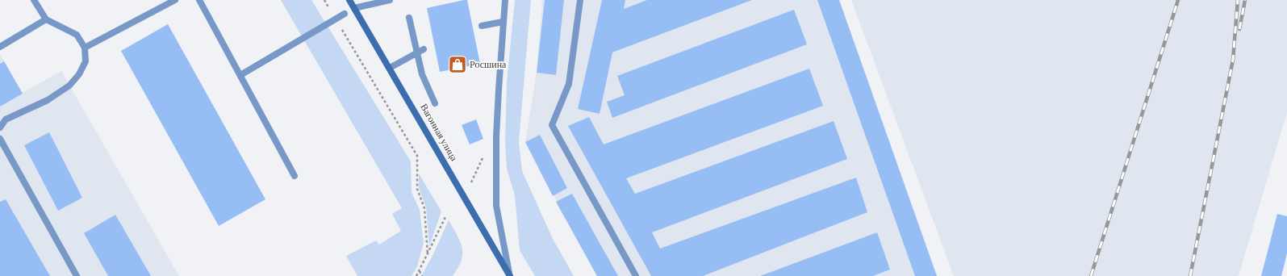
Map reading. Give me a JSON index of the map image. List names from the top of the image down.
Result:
{
  "streets": {
    "street": ["Вагонная улица"]
  },
  "places": {
    "shop": ["Росшина"]
  }
}
